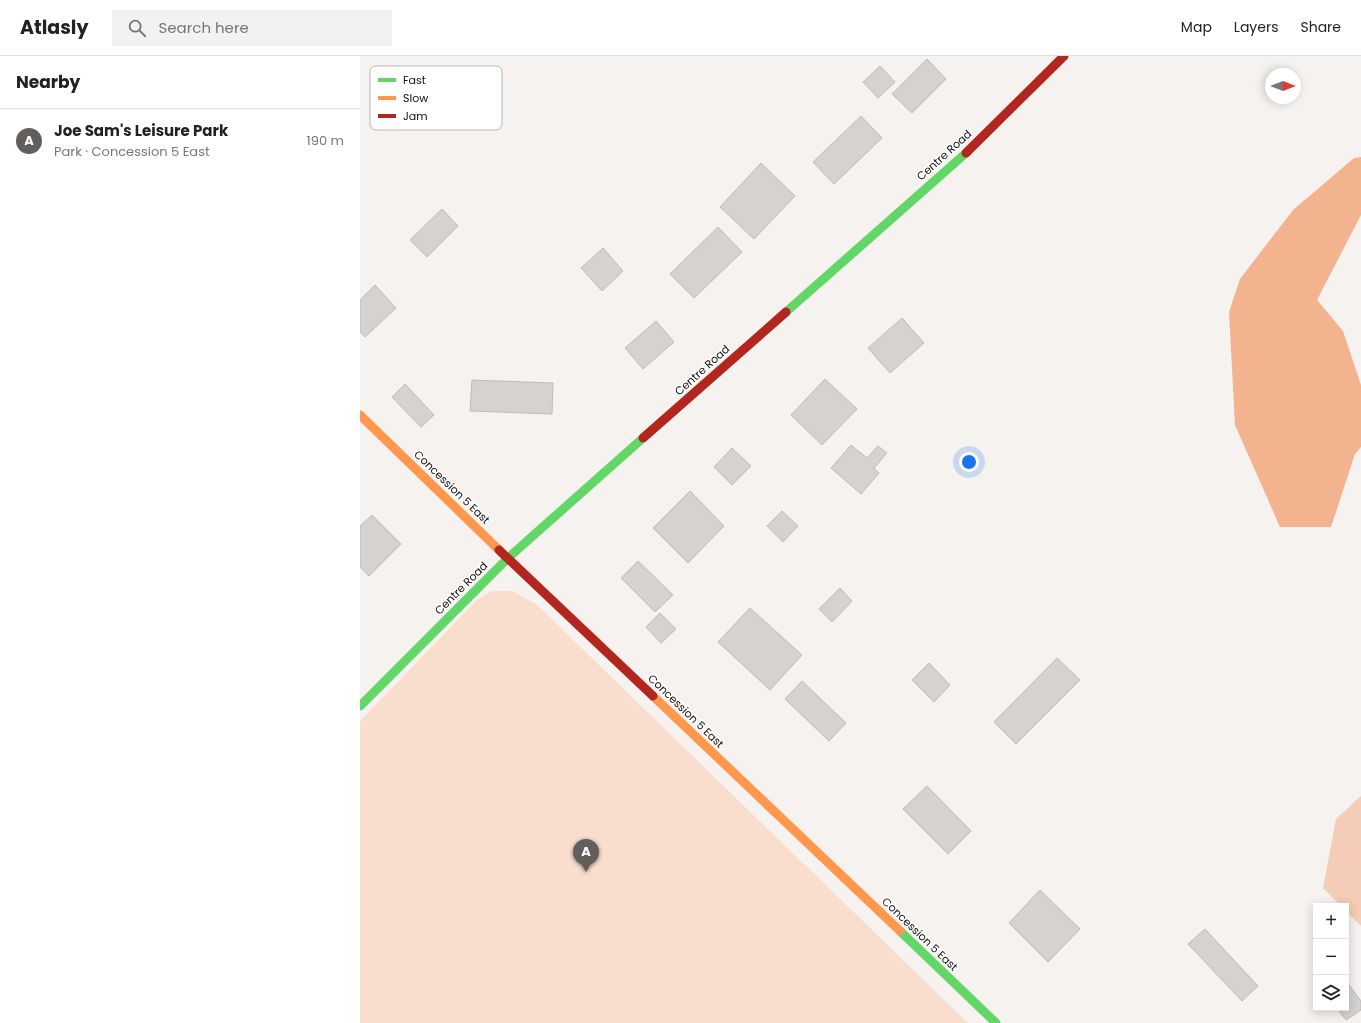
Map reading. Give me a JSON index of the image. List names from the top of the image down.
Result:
{
  "streets": {
    "main road": ["Centre Road", "Concession 5 East"]
  },
  "crossings": [
    ["Centre Road", "Concession 5 East"]
  ],
  "legend": ["Fast", "Slow", "Jam"],
  "north": "right",
  "page": {
    "header": "Atlasly",
    "search": "Search here",
    "nav": ["Map", "Layers", "Share"],
    "heading": "Nearby",
    "list": [
      {
        "mark": "A",
        "name": "Joe Sam's Leisure Park",
        "note": "Park · Concession 5 East",
        "value": "190 m"
      }
    ],
    "pins": "A",
    "map_buttons": ["+", "−"]
  }
}
